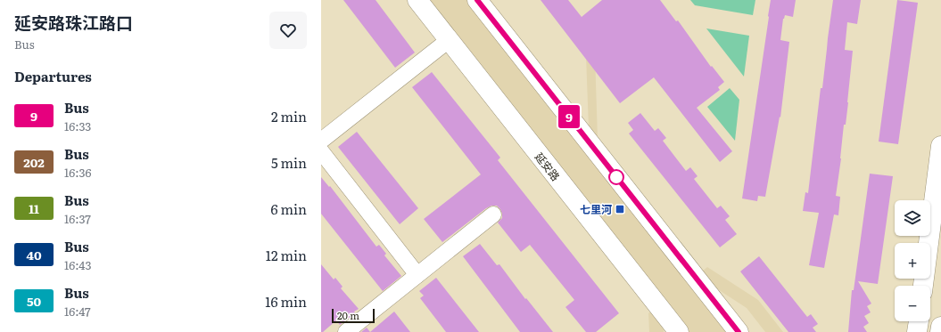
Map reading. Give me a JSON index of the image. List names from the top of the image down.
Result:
{
  "streets": {
    "main road": ["延安路"]
  },
  "places": {
    "transit": ["七里河"]
  },
  "lines": ["bus line 9"],
  "scale_bar": "20 m",
  "page": {
    "heading": [
      ["延安路珠江路口", "Bus"],
      "Departures"
    ],
    "on_map": "9",
    "list": [
      {
        "mark": "9",
        "name": "Bus",
        "note": "16:33",
        "value": "2 min"
      },
      {
        "mark": "202",
        "name": "Bus",
        "note": "16:36",
        "value": "5 min"
      },
      {
        "mark": "11",
        "name": "Bus",
        "note": "16:37",
        "value": "6 min"
      },
      {
        "mark": "40",
        "name": "Bus",
        "note": "16:43",
        "value": "12 min"
      },
      {
        "mark": "50",
        "name": "Bus",
        "note": "16:47",
        "value": "16 min"
      }
    ],
    "map_buttons": ["+", "−"],
    "scale": "20 m"
  }
}
